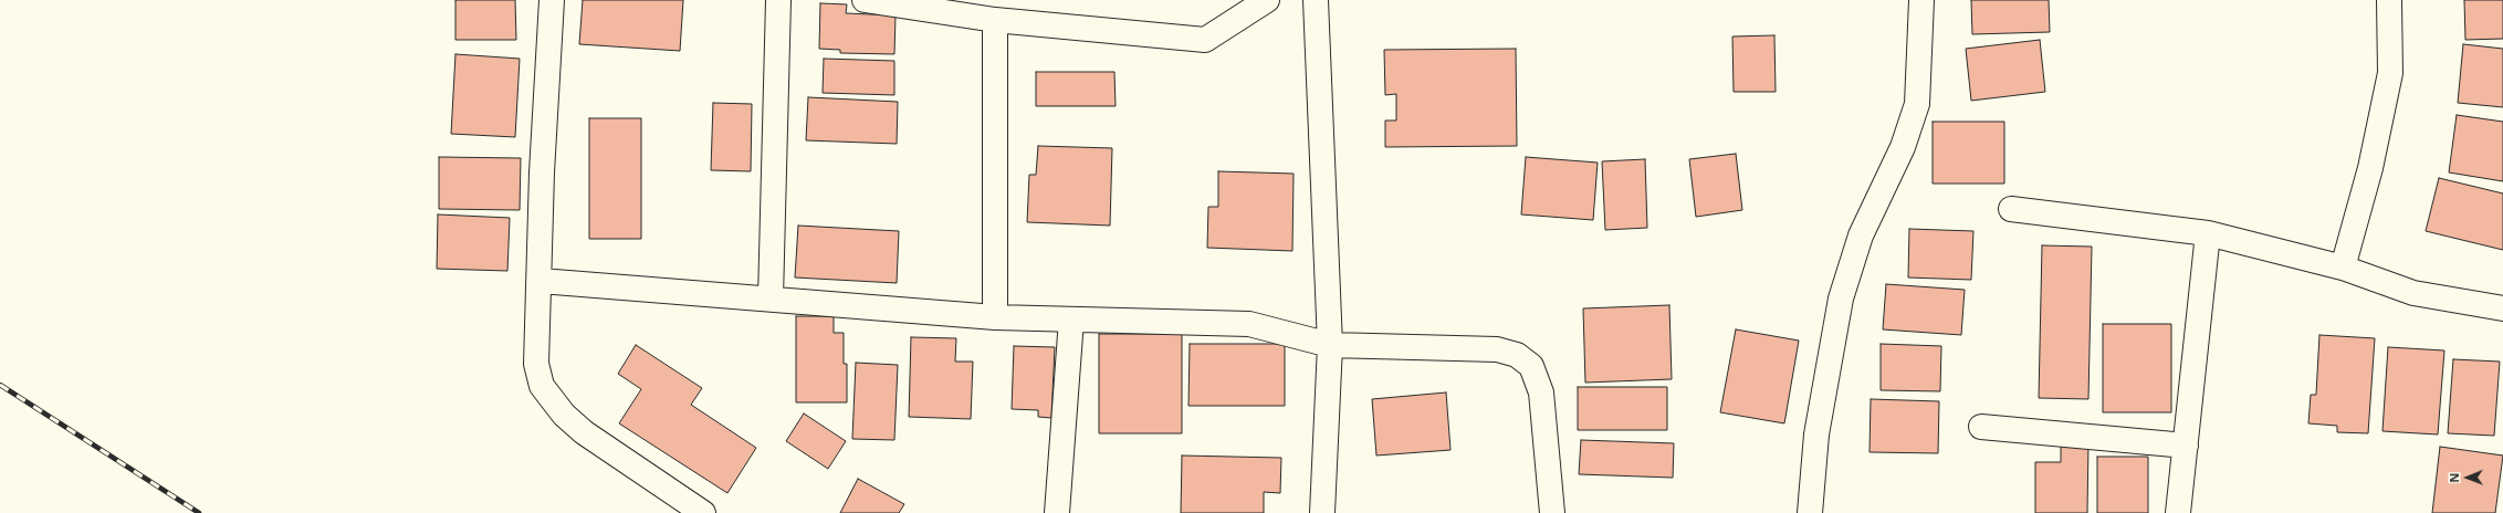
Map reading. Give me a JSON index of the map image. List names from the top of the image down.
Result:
{
  "north": "left"
}
